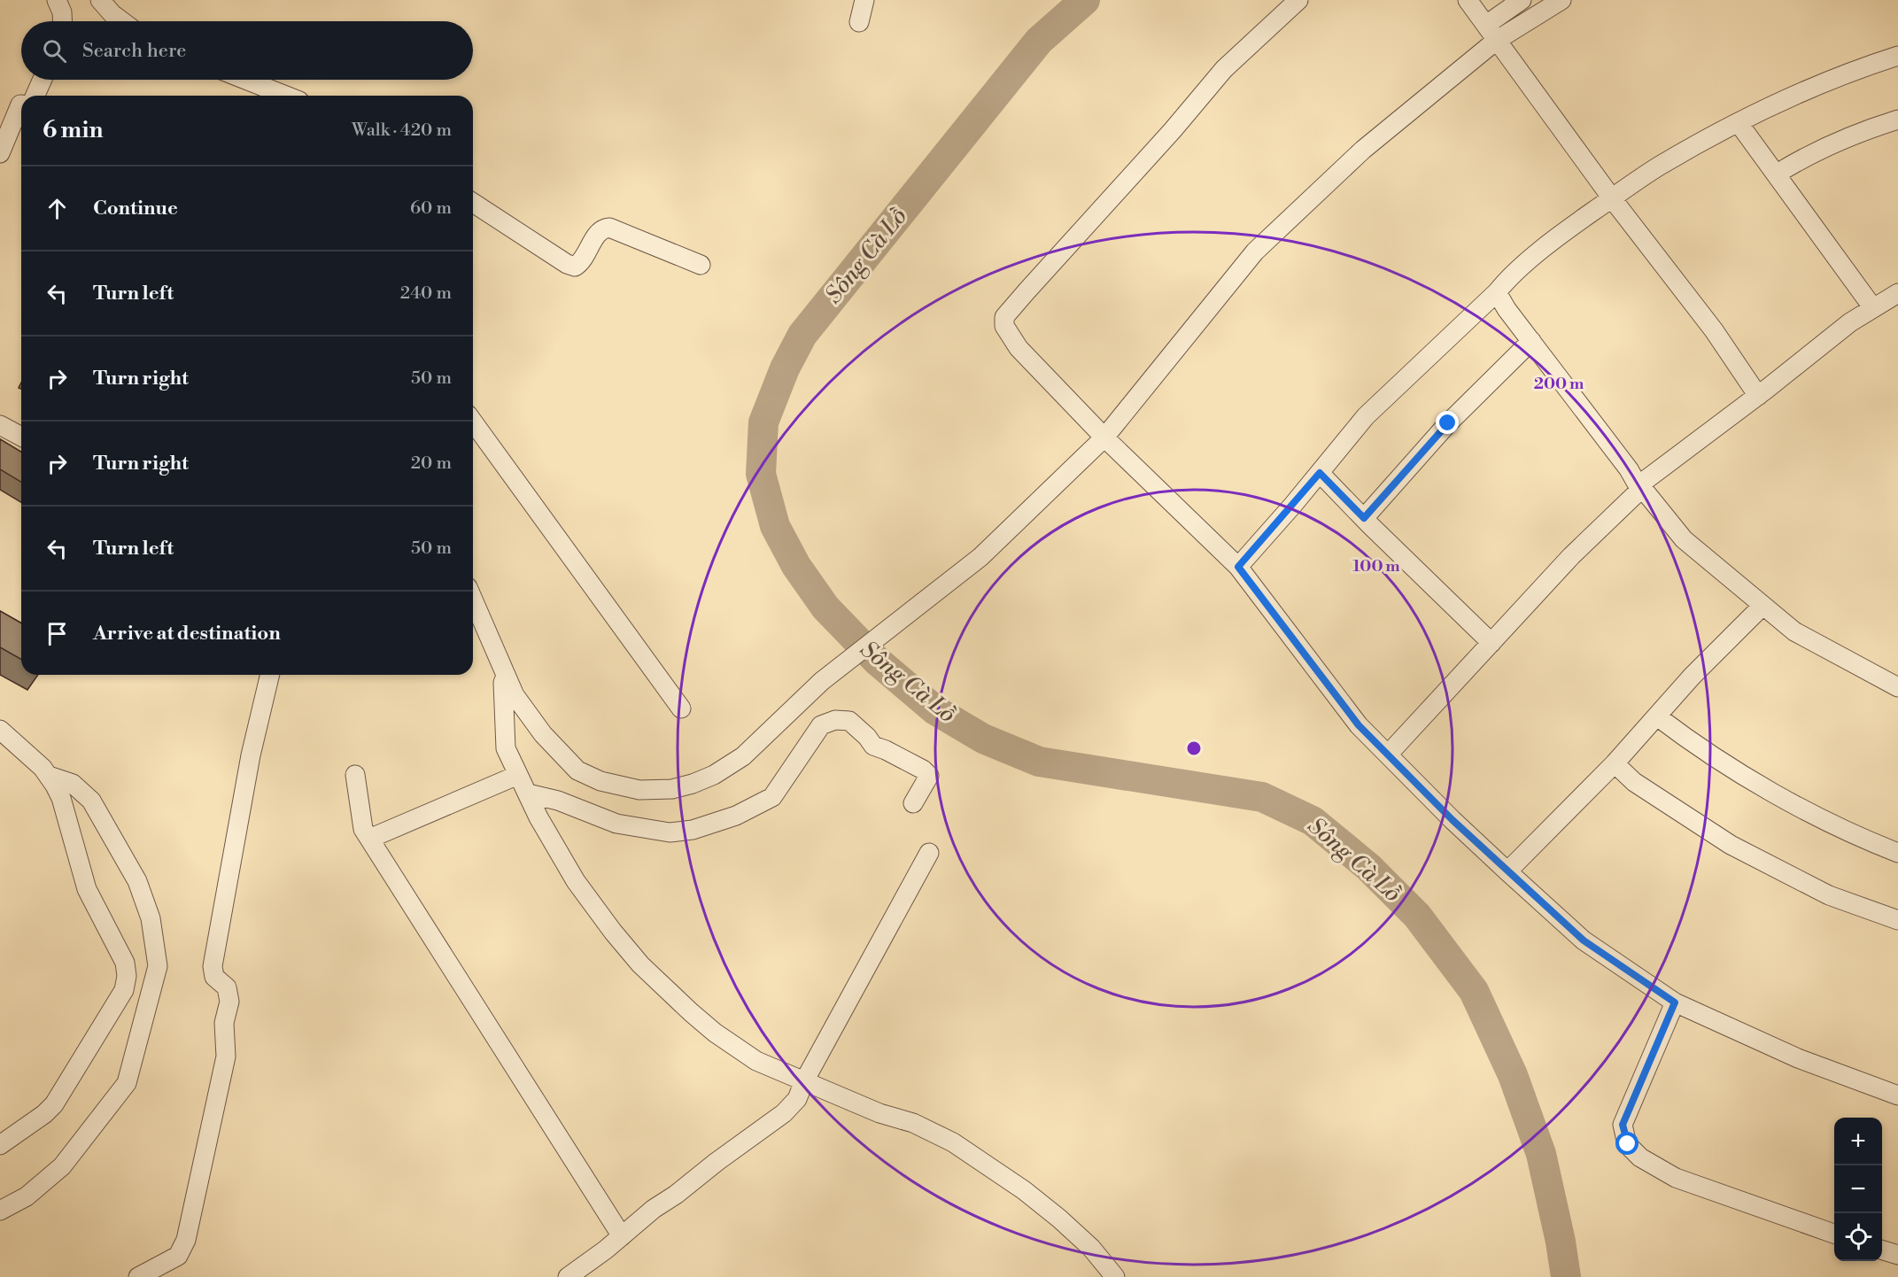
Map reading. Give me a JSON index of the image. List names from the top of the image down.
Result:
{
  "water": ["Sông Cà Lồ"],
  "page": {
    "search": "Search here",
    "heading": ["6 min", "Walk · 420 m"],
    "list": [
      ["Continue", "60 m"],
      ["Turn left", "240 m"],
      ["Turn right", "50 m"],
      ["Turn right", "20 m"],
      ["Turn left", "50 m"],
      "Arrive at destination"
    ],
    "map_buttons": ["+", "−"]
  },
  "rings": ["200 m", "100 m"]
}
